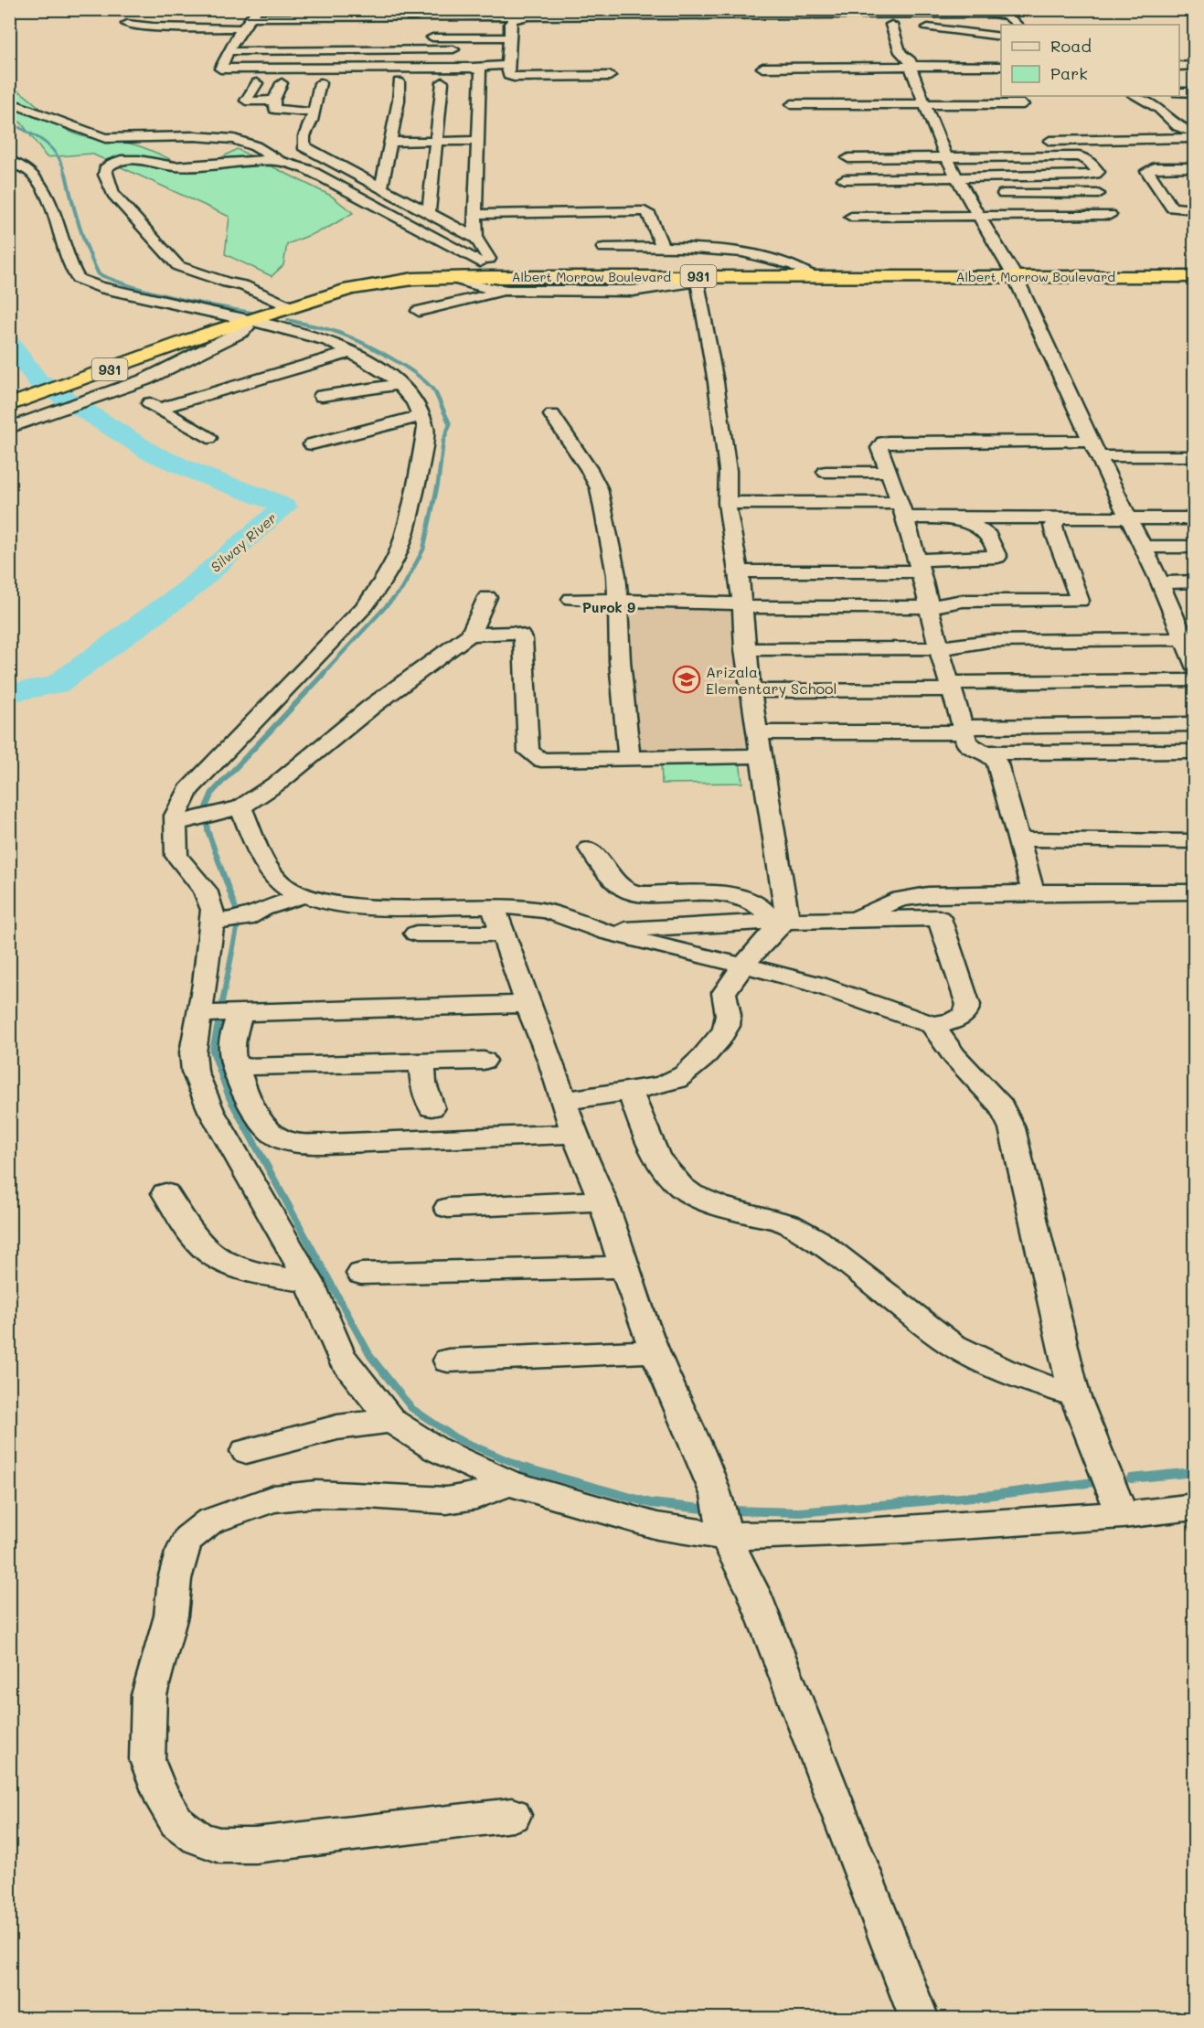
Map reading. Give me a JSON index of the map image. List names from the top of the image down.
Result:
{
  "streets": {
    "highway": ["Albert Morrow Boulevard", "931"]
  },
  "districts": ["Purok 9"],
  "water": ["Silway River"],
  "places": {
    "school or university": ["Arizala Elementary School"]
  },
  "legend": ["Road", "Park"]
}
